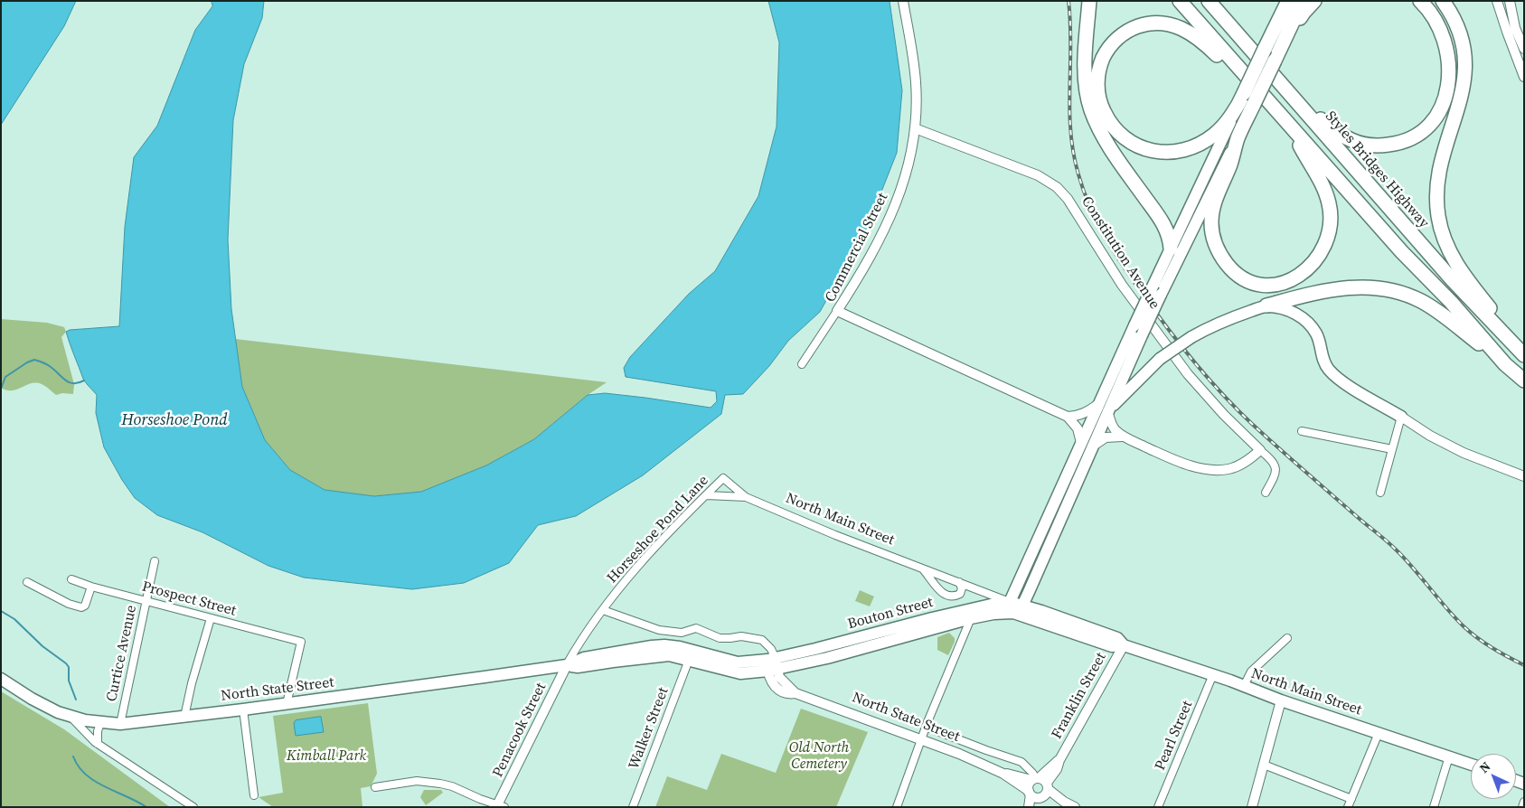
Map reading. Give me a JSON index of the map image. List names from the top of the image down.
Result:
{
  "streets": {
    "highway": ["Styles Bridges Highway"],
    "main road": ["North Main Street", "Bouton Street", "North State Street"],
    "street": [
      "Commercial Street",
      "Constitution Avenue",
      "Horseshoe Pond Lane",
      "Prospect Street",
      "Curtice Avenue",
      "Franklin Street",
      "Walker Street",
      "Penacook Street",
      "Pearl Street"
    ]
  },
  "crossings": [
    ["Commercial Street", "Constitution Avenue"],
    ["North Main Street", "Horseshoe Pond Lane"],
    ["North Main Street", "Bouton Street"],
    ["North Main Street", "Franklin Street"],
    ["North Main Street", "Pearl Street"],
    ["Horseshoe Pond Lane", "North State Street"],
    ["Horseshoe Pond Lane", "Penacook Street"],
    ["Prospect Street", "Curtice Avenue"],
    ["Prospect Street", "North State Street"],
    ["Bouton Street", "North State Street"],
    ["Curtice Avenue", "North State Street"],
    ["North State Street", "Franklin Street"],
    ["North State Street", "Walker Street"],
    ["North State Street", "Penacook Street"]
  ],
  "water": ["Horseshoe Pond"],
  "parks": ["Old North Cemetery", "Kimball Park"],
  "north": "top left"
}
